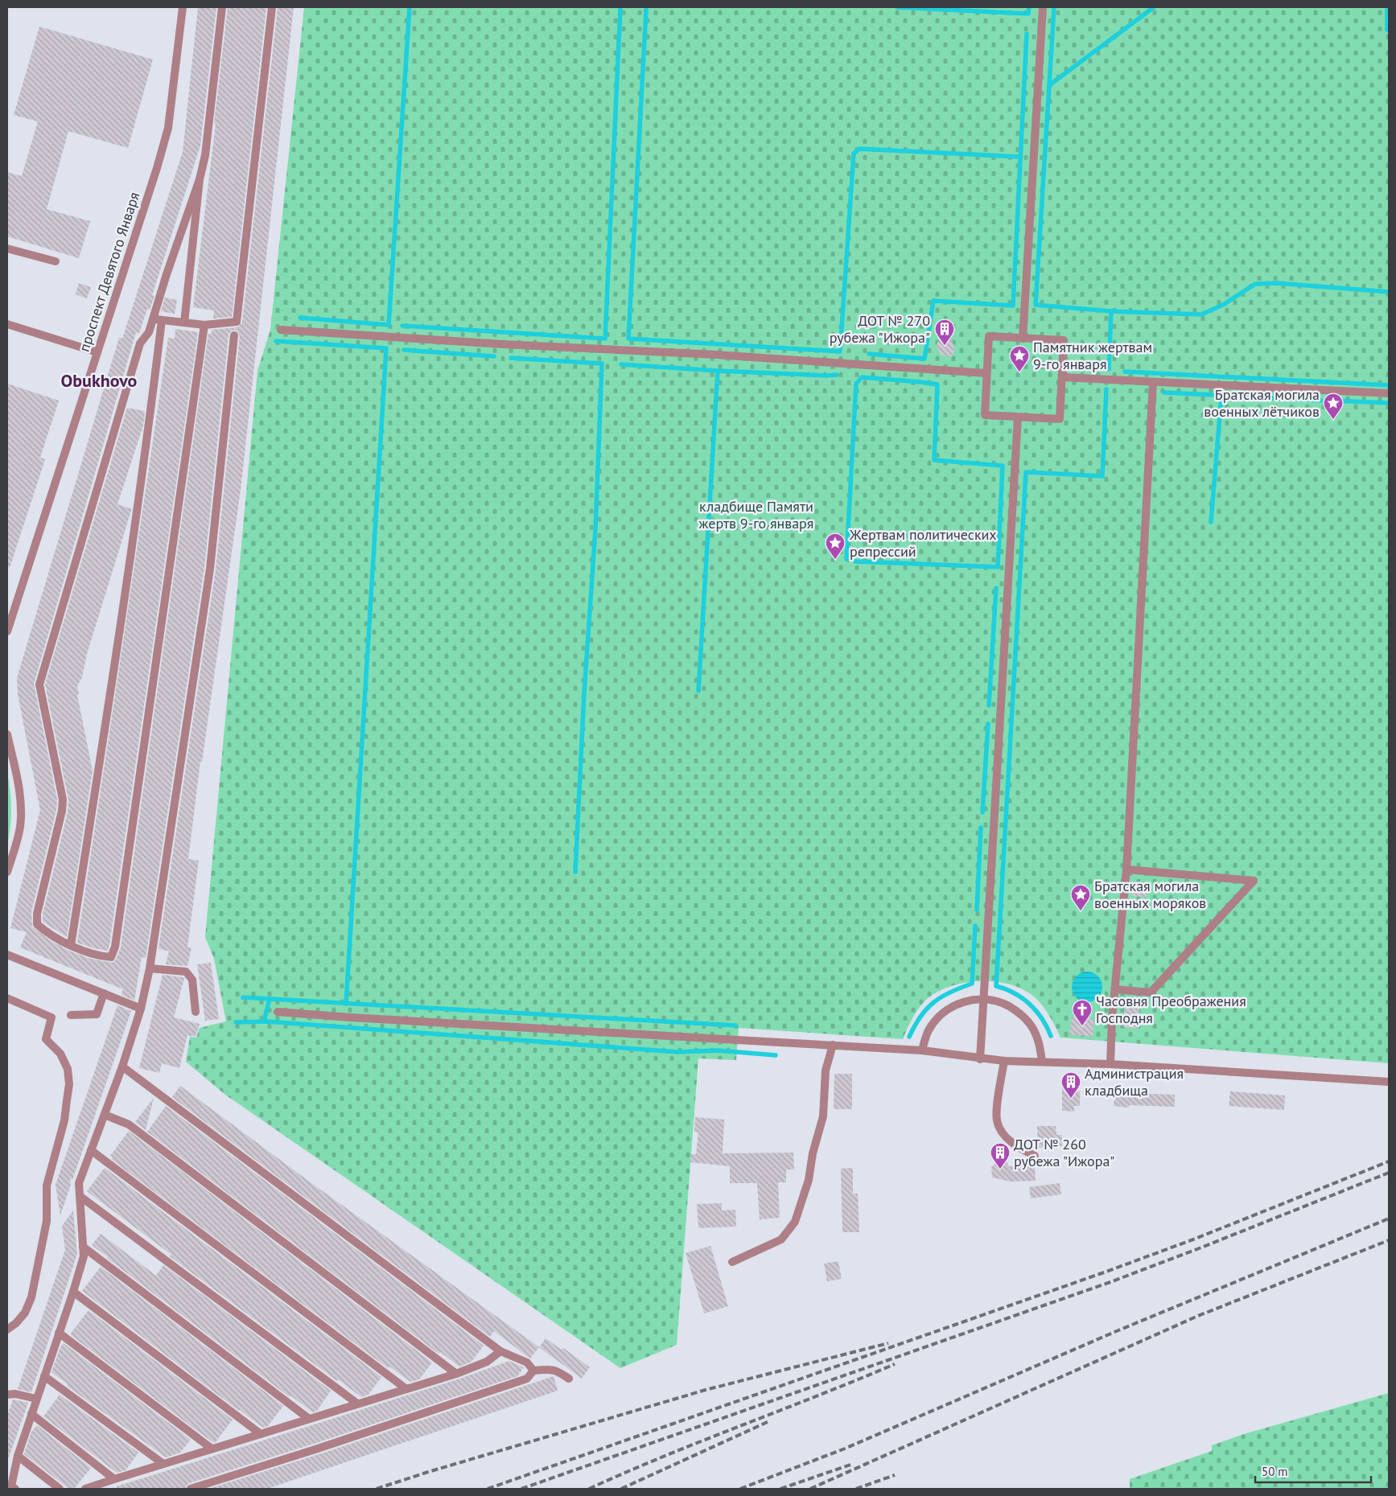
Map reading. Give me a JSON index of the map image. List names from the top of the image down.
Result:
{
  "streets": {
    "street": ["проспект Девятого Января"]
  },
  "districts": ["Obukhovo"],
  "parks": ["кладбище Памяти жертв 9-го января"],
  "places": {
    "building": ["ДОТ № 270 рубежа \"Ижора\"", "Администрация кладбища", "ДОТ № 260 рубежа \"Ижора\""],
    "place": [
      "Памятник жертвам 9-го января",
      "Братская могила военных лётчиков",
      "Жертвам политических репрессий",
      "Братская могила военных моряков"
    ],
    "church": ["Часовня Преображения Господня"]
  },
  "scale_bar": "50 m"
}
